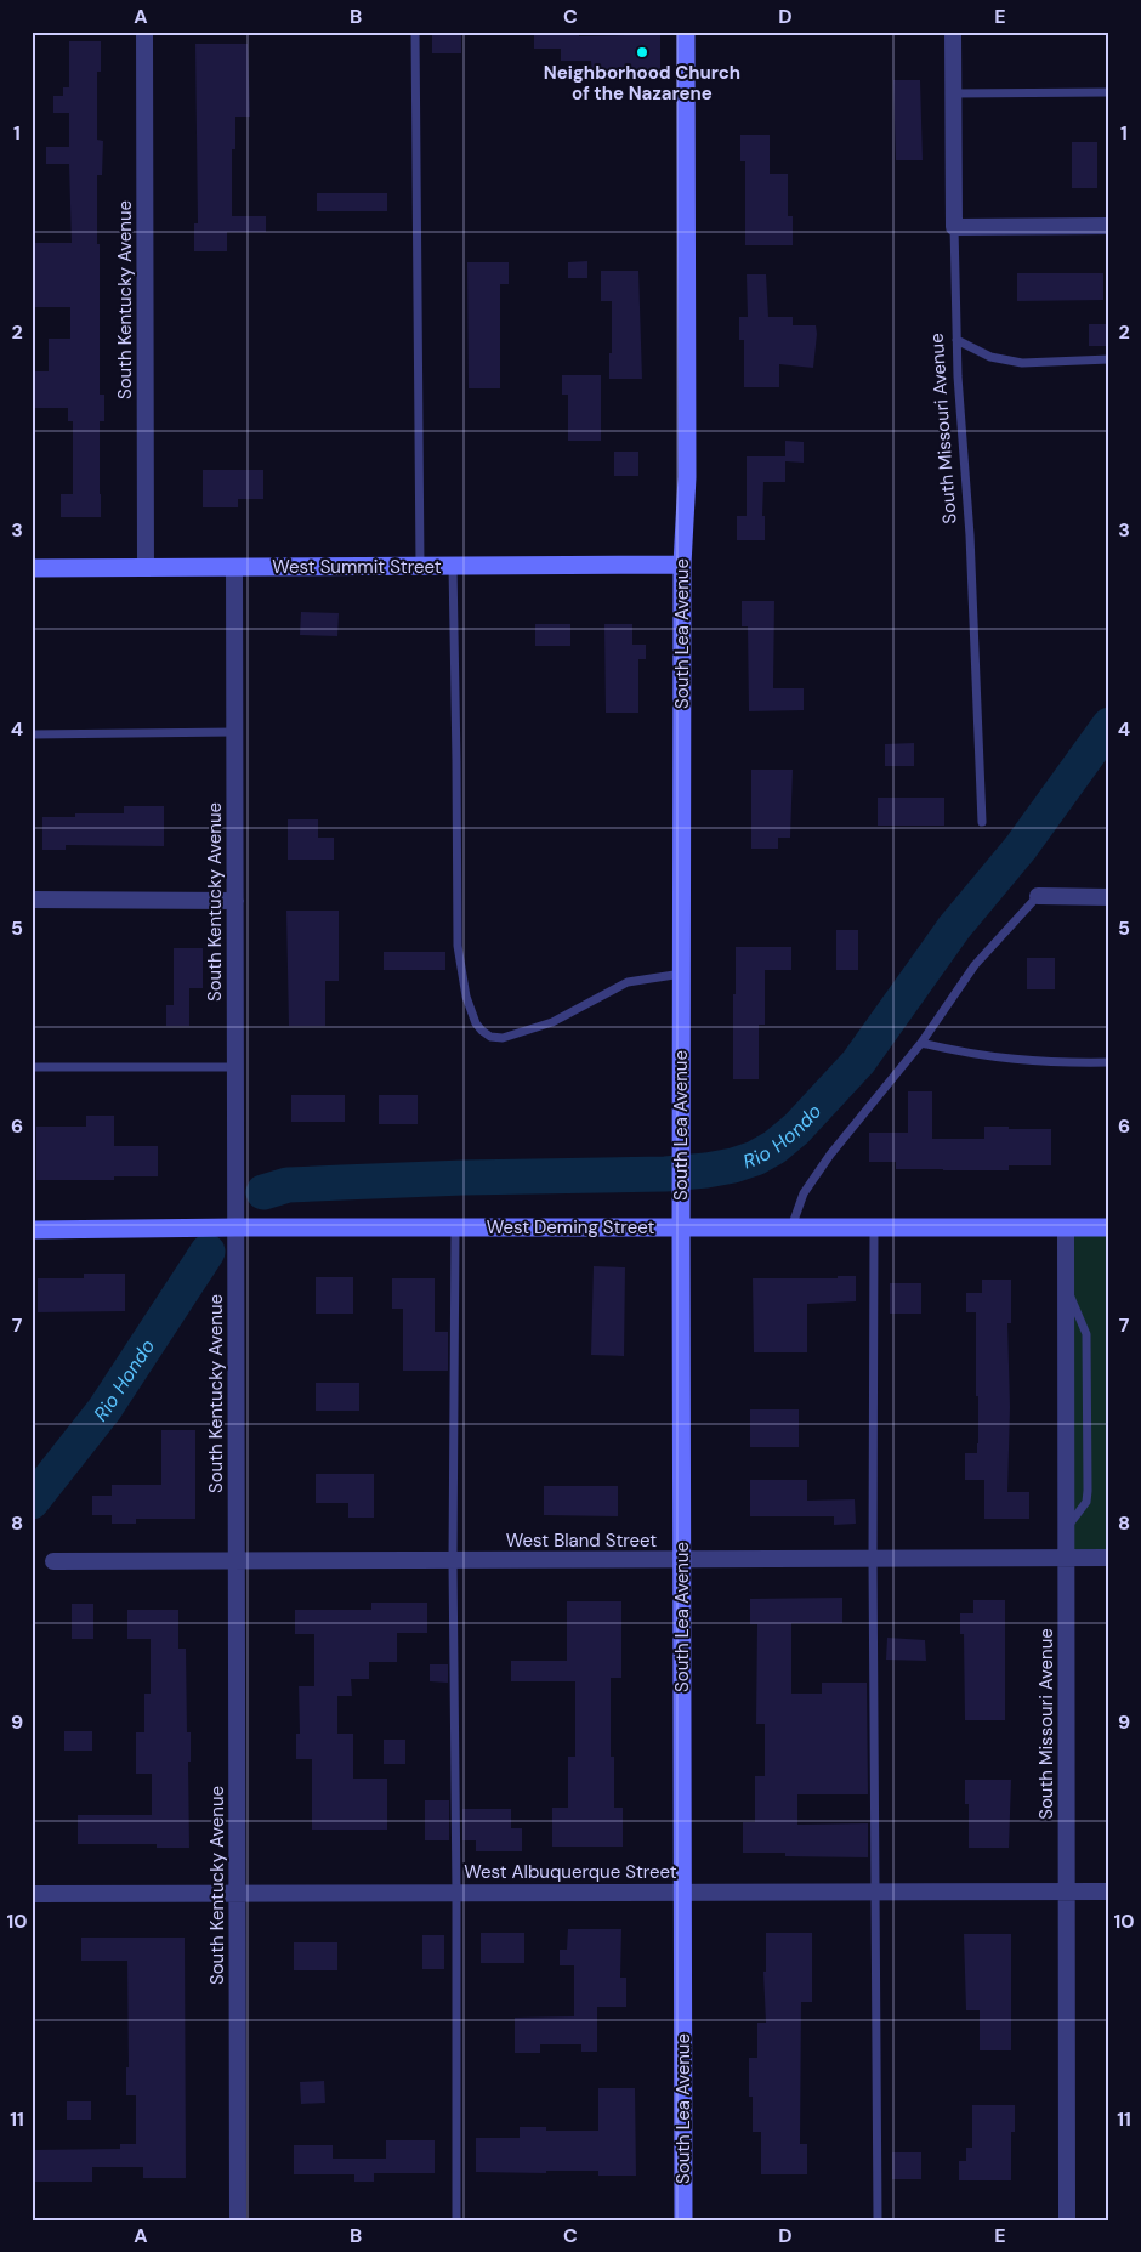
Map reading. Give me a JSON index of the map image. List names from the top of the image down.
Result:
{
  "streets": {
    "street": [
      "South Kentucky Avenue",
      "South Missouri Avenue",
      "West Summit Street",
      "South Lea Avenue",
      "West Deming Street",
      "West Bland Street",
      "West Albuquerque Street"
    ]
  },
  "crossings": [
    ["South Kentucky Avenue", "West Summit Street"],
    ["South Kentucky Avenue", "West Deming Street"],
    ["South Kentucky Avenue", "West Bland Street"],
    ["South Kentucky Avenue", "West Albuquerque Street"],
    ["South Missouri Avenue", "West Deming Street"],
    ["South Missouri Avenue", "West Bland Street"],
    ["South Missouri Avenue", "West Albuquerque Street"],
    ["West Summit Street", "South Lea Avenue"],
    ["South Lea Avenue", "West Deming Street"],
    ["South Lea Avenue", "West Bland Street"],
    ["South Lea Avenue", "West Albuquerque Street"]
  ],
  "water": ["Rio Hondo"],
  "places": ["Neighborhood Church of the Nazarene"],
  "grid": {
    "columns": [
      "A",
      "B",
      "C",
      "D",
      "E"
    ],
    "rows": [
      "1",
      "2",
      "3",
      "4",
      "5",
      "6",
      "7",
      "8",
      "9",
      "10",
      "11"
    ]
  }
}
